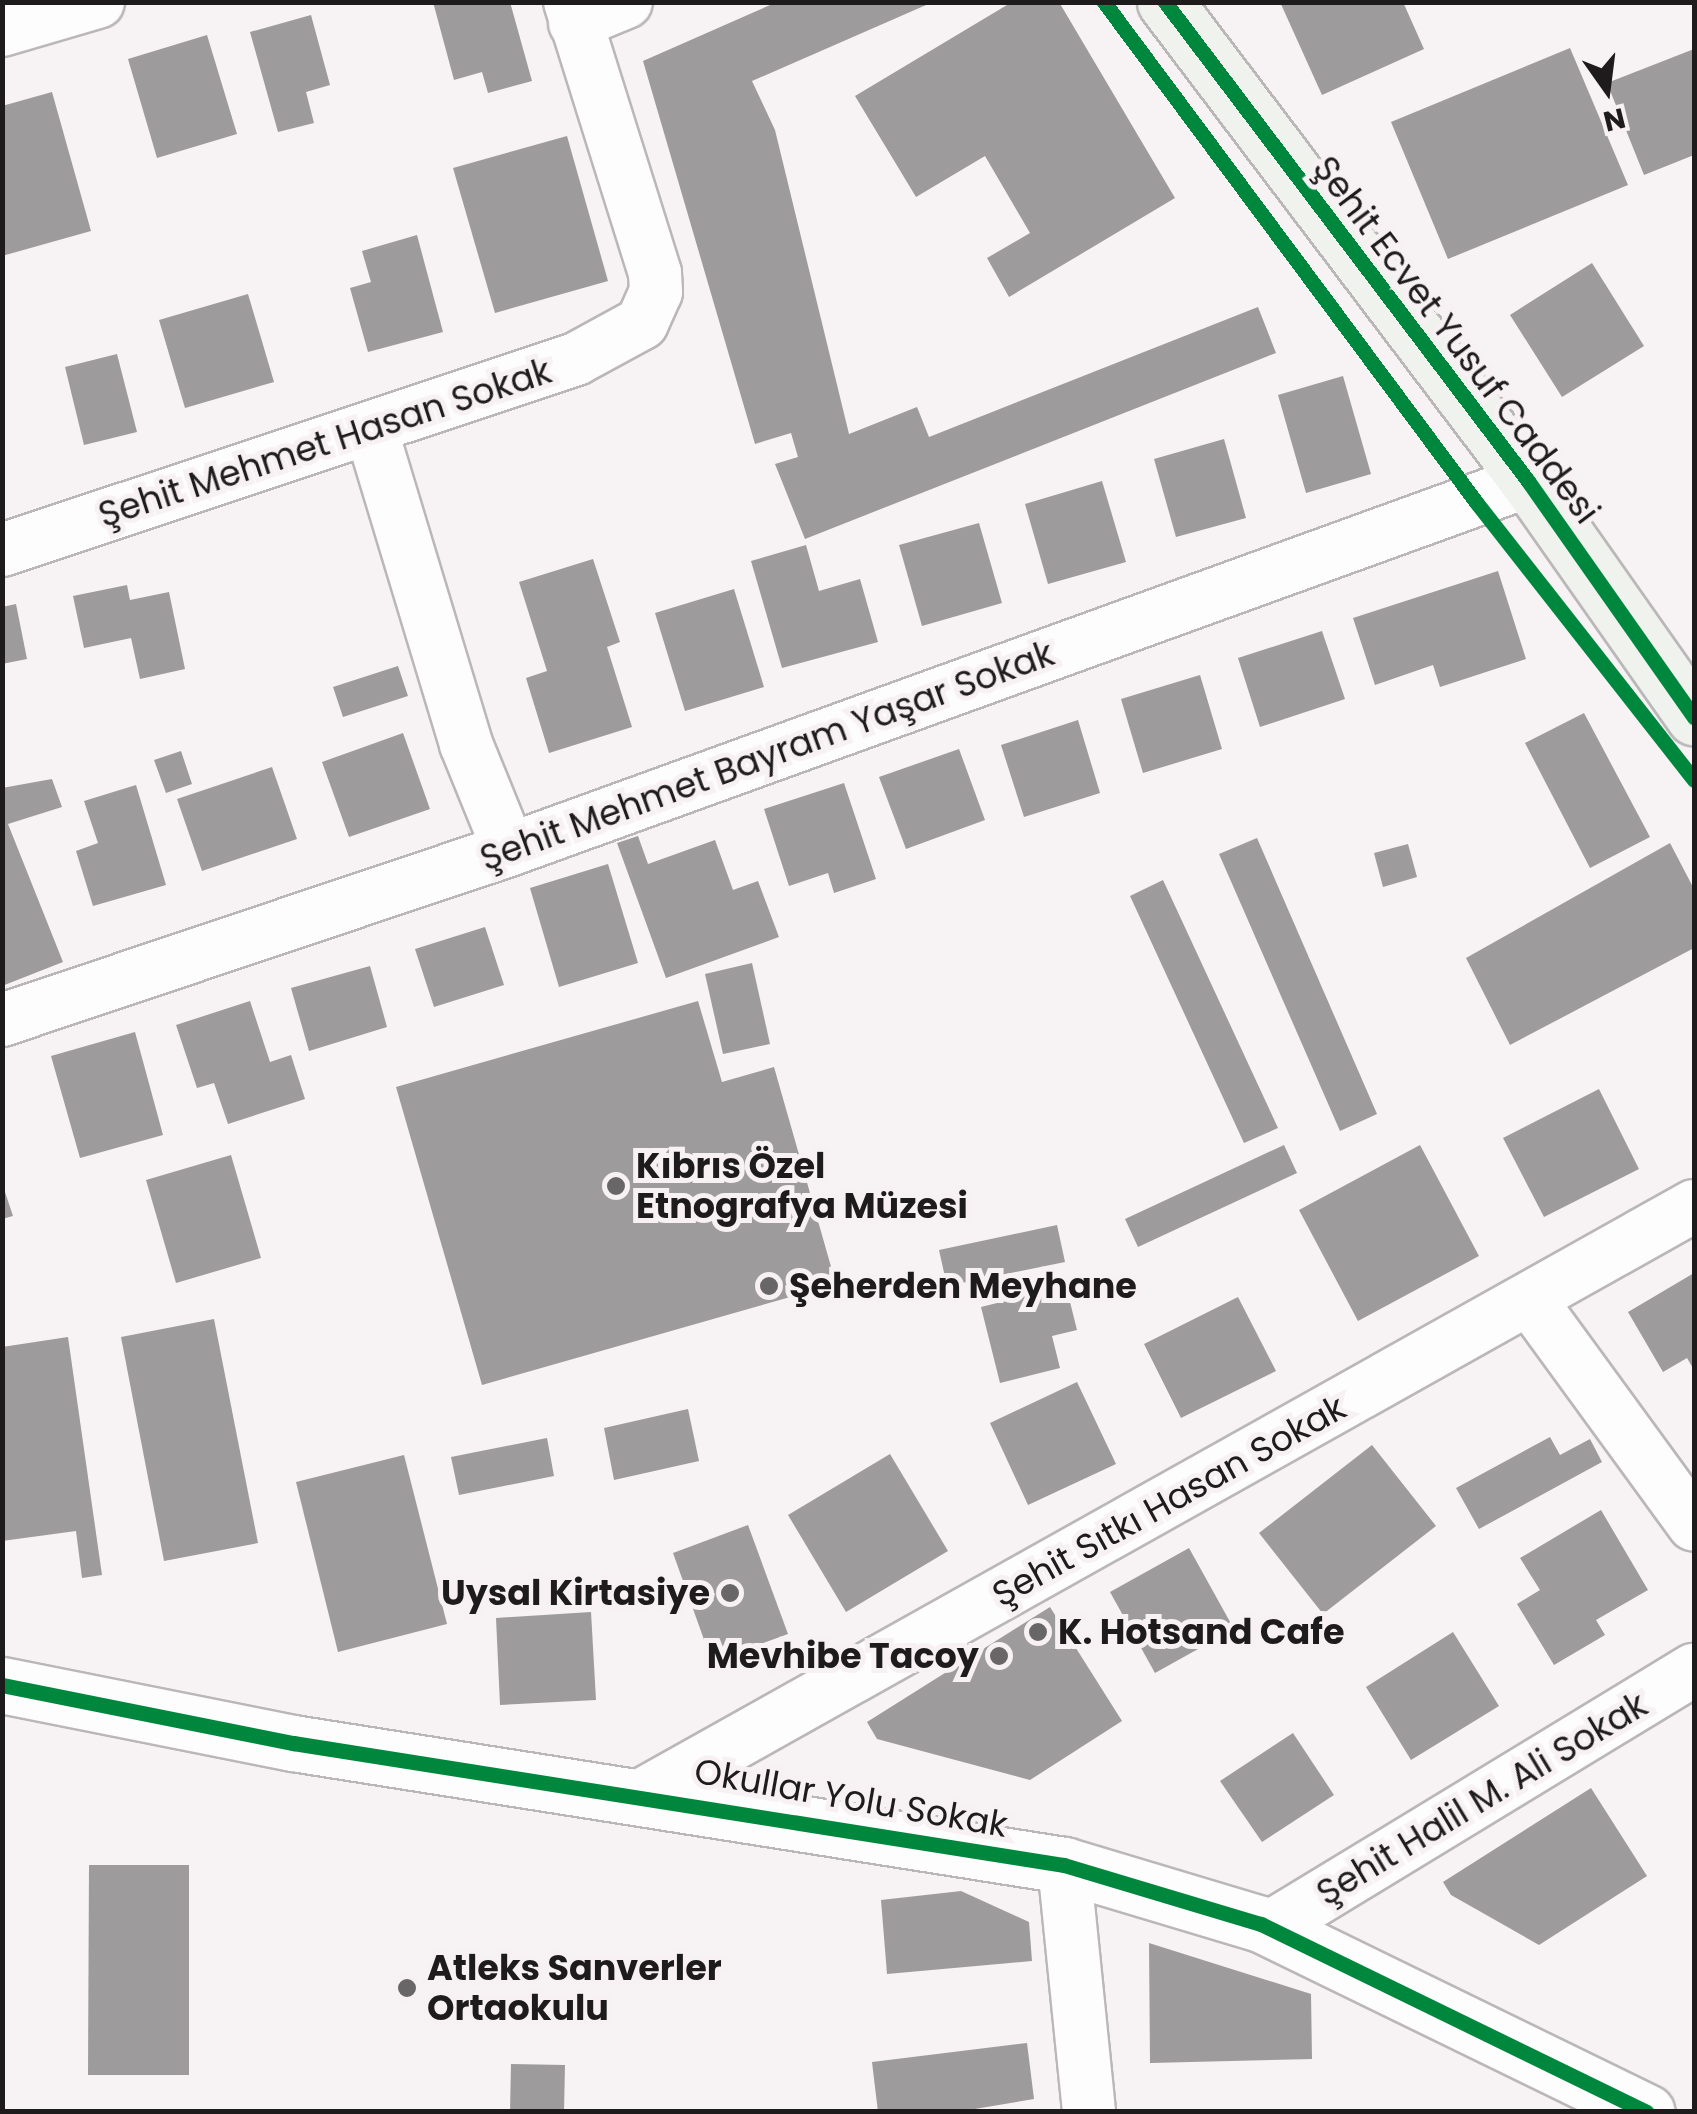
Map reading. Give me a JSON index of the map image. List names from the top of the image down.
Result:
{
  "streets": {
    "main road": ["Şehit Ecvet Yusuf Caddesi"],
    "street": [
      "Şehit Mehmet Hasan Sokak",
      "Şehit Mehmet Bayram Yaşar Sokak",
      "Şehit Sıtkı Hasan Sokak",
      "Okullar Yolu Sokak",
      "Şehit Halil M. Ali Sokak"
    ]
  },
  "crossings": [
    ["Şehit Ecvet Yusuf Caddesi", "Şehit Mehmet Bayram Yaşar Sokak"],
    ["Şehit Sıtkı Hasan Sokak", "Okullar Yolu Sokak"],
    ["Okullar Yolu Sokak", "Şehit Halil M. Ali Sokak"]
  ],
  "places": [
    "Kıbrıs Özel Etnografya Müzesi",
    "Şeherden Meyhane",
    "Uysal Kirtasiye",
    "K. Hotsand Cafe",
    "Mevhibe Tacoy",
    "Atleks Sanverler Ortaokulu"
  ],
  "north": "bottom"
}
